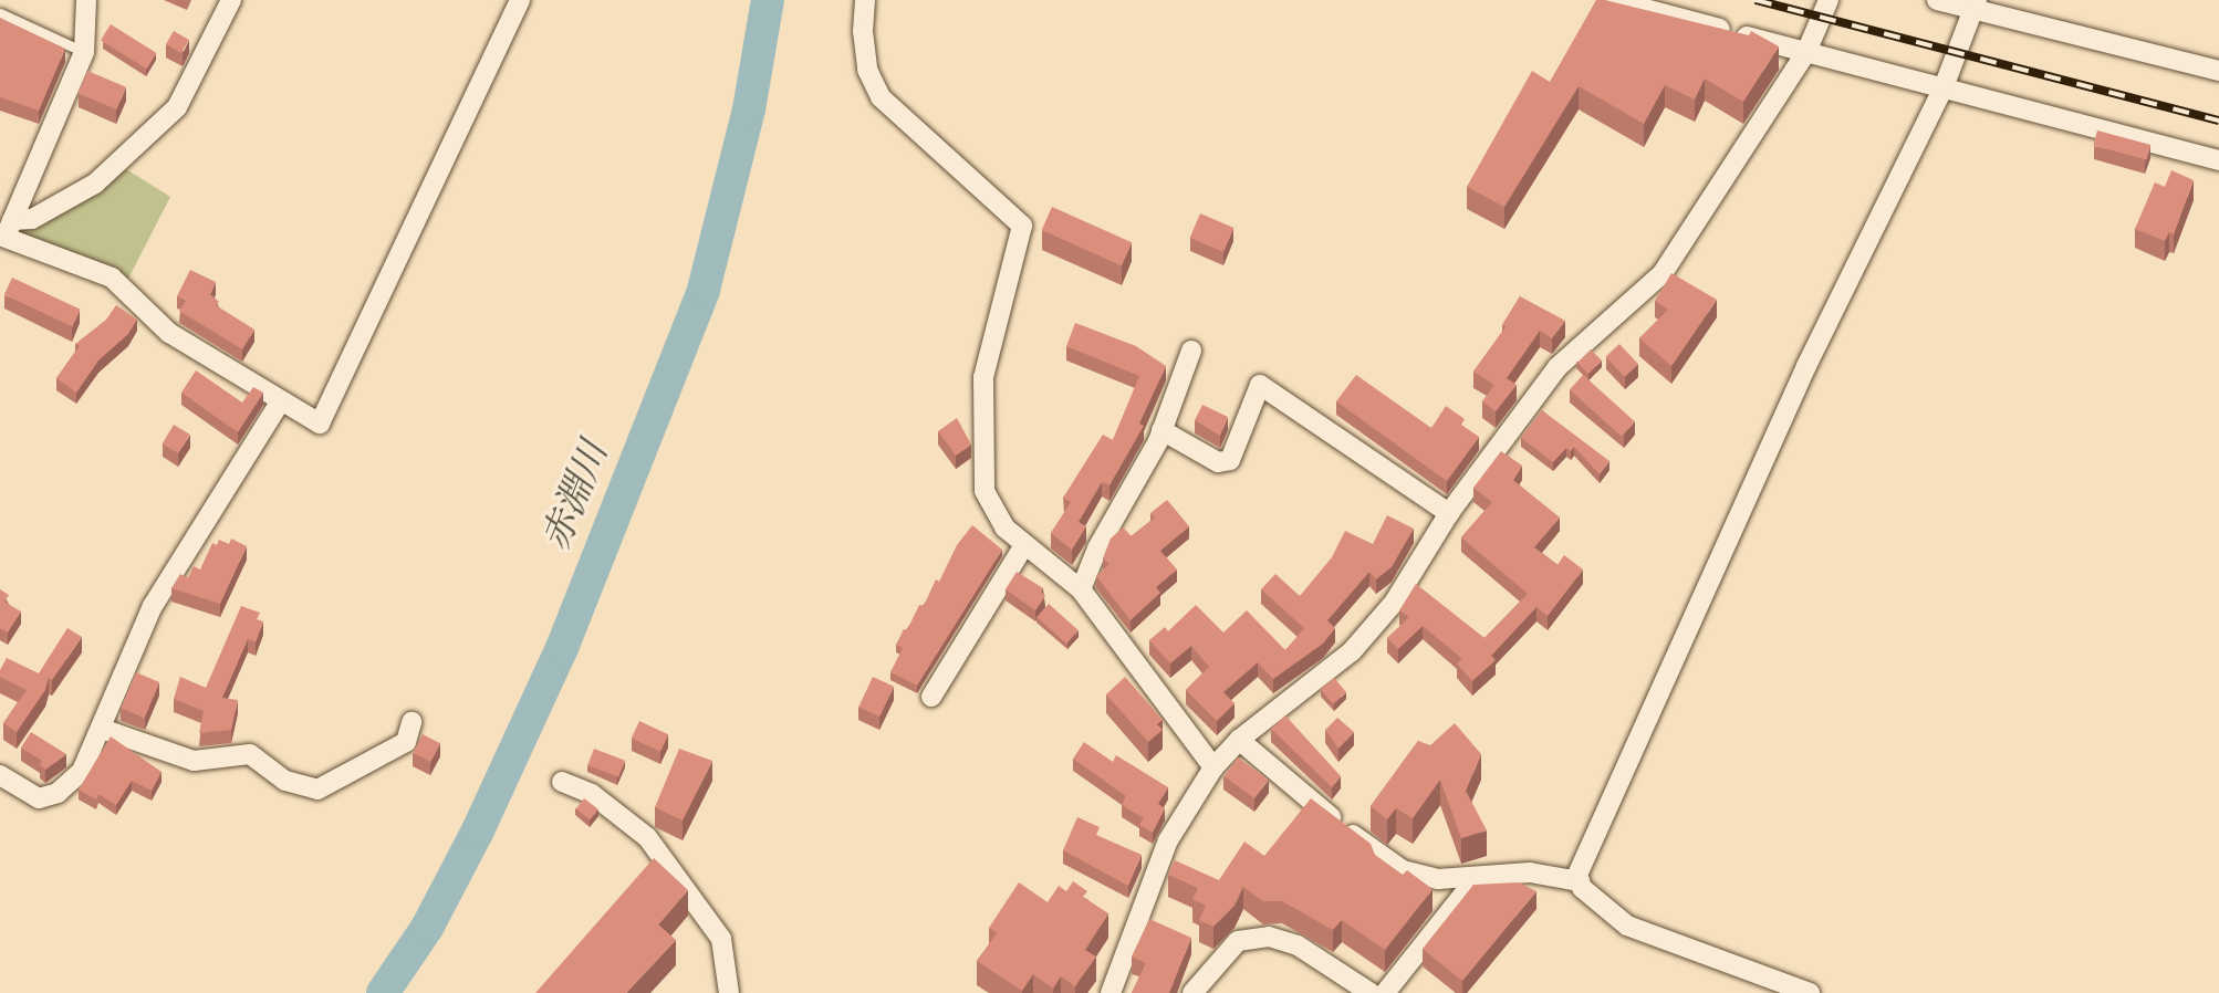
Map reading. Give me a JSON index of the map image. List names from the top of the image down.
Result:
{
  "water": ["赤淵川"]
}
